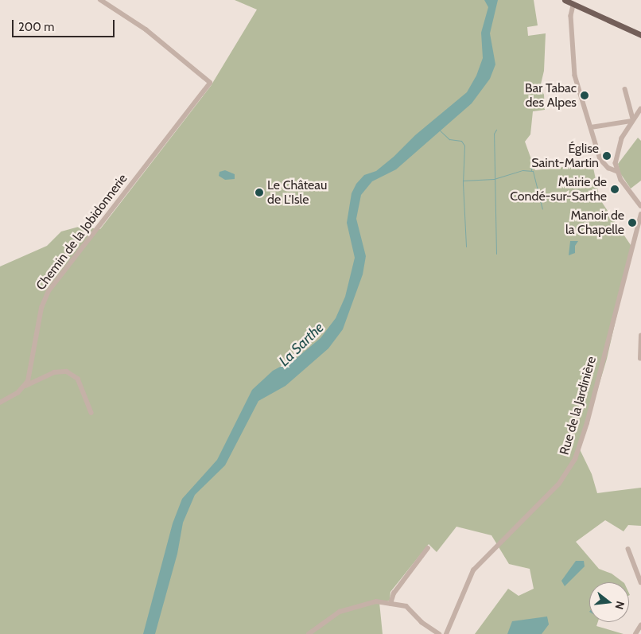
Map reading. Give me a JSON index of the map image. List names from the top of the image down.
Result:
{
  "streets": {
    "street": ["Chemin de la Jobidonnerie", "Rue de la Jardinière"]
  },
  "water": ["La Sarthe"],
  "places": [
    "Bar Tabac des Alpes",
    "Église Saint-Martin",
    "Mairie de Condé-sur-Sarthe",
    "Le Château de L'Isle",
    "Manoir de la Chapelle"
  ],
  "scale_bar": "200 m",
  "north": "right"
}
